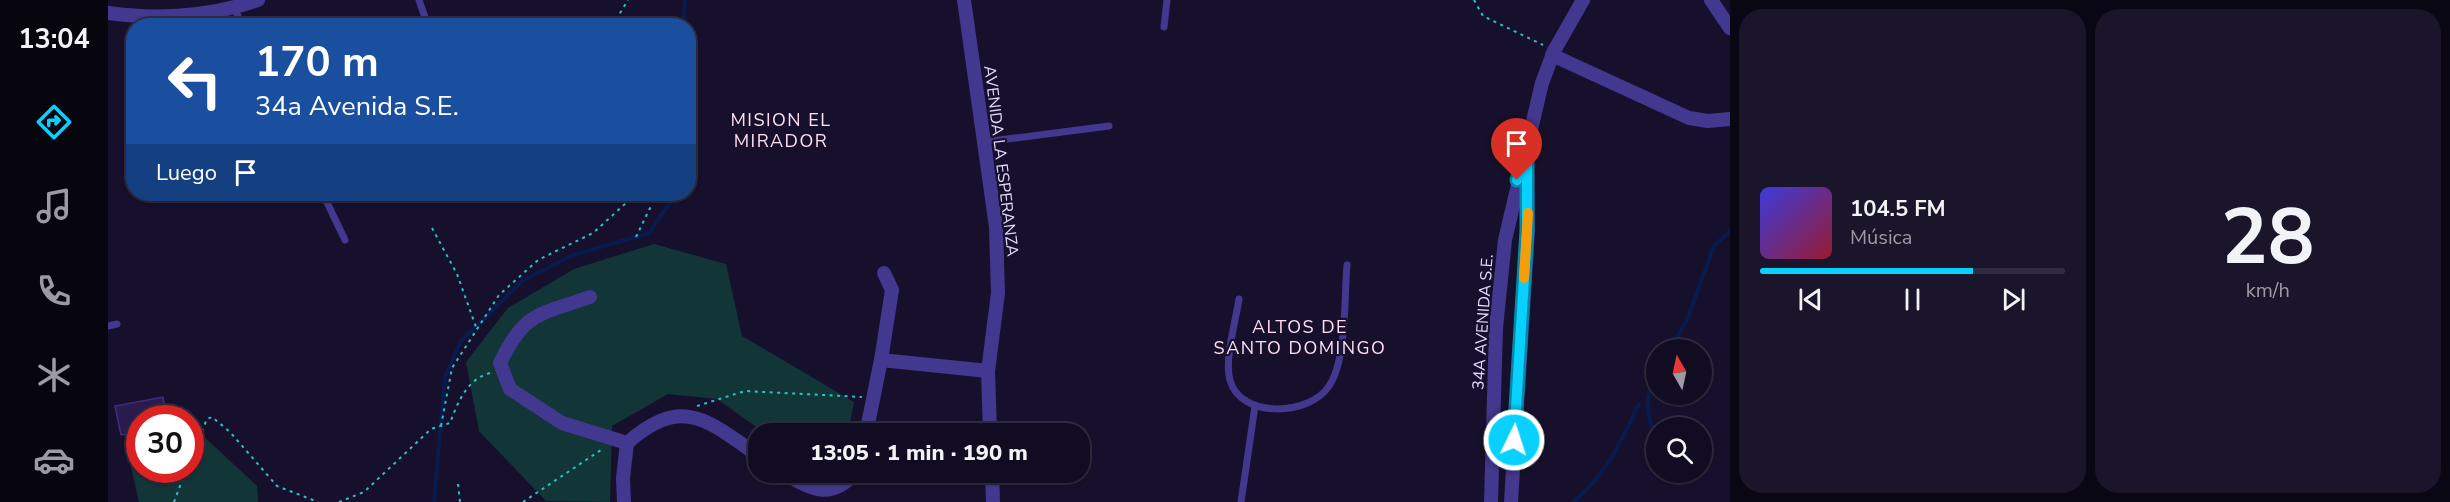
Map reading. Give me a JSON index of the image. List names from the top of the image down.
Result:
{
  "streets": {
    "street": ["AVENIDA LA ESPERANZA", "34A AVENIDA S.E."]
  },
  "districts": ["MISION EL MIRADOR", "ALTOS DE SANTO DOMINGO"],
  "north": "top",
  "page": {
    "tabs": "13:04",
    "tile": ["28", "km/h"],
    "turn": ["170 m", "34a Avenida S.E."],
    "then": "Luego",
    "song": ["104.5 FM", "Música"],
    "limit": "30",
    "trip": "13:05 · 1 min · 190 m"
  }
}
